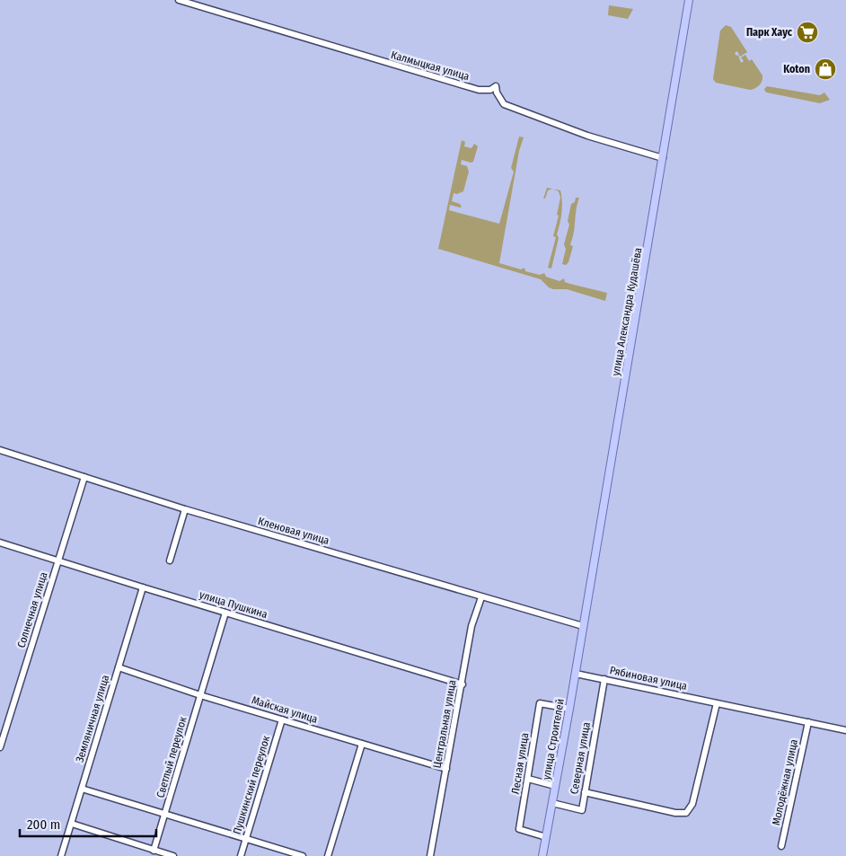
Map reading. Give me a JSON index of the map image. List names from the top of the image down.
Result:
{
  "streets": {
    "main road": ["улица Александра Кудашёва", "улица Строителей"],
    "street": [
      "Калмыцкая улица",
      "Кленовая улица",
      "улица Пушкина",
      "Солнечная улица",
      "Рябиновая улица",
      "Майская улица",
      "Земляничная улица",
      "Центральная улица",
      "Светлый переулок",
      "Северная улица",
      "Лесная улица",
      "Молодёжная улица",
      "Пушкинский переулок"
    ]
  },
  "crossings": [
    ["Калмыцкая улица", "улица Александра Кудашёва"],
    ["улица Александра Кудашёва", "Кленовая улица"],
    ["улица Александра Кудашёва", "улица Строителей"],
    ["Кленовая улица", "Солнечная улица"],
    ["Кленовая улица", "Центральная улица"],
    ["Кленовая улица", "улица Строителей"],
    ["улица Пушкина", "Солнечная улица"],
    ["улица Пушкина", "Земляничная улица"],
    ["улица Пушкина", "Центральная улица"],
    ["улица Пушкина", "Светлый переулок"],
    ["Рябиновая улица", "улица Строителей"],
    ["Рябиновая улица", "Северная улица"],
    ["Рябиновая улица", "Молодёжная улица"],
    ["Майская улица", "Земляничная улица"],
    ["Майская улица", "Центральная улица"],
    ["Майская улица", "Светлый переулок"],
    ["Майская улица", "Пушкинский переулок"],
    ["улица Строителей", "Северная улица"],
    ["улица Строителей", "Лесная улица"]
  ],
  "places": {
    "supermarket": ["Парк Хаус"],
    "shop": ["Koton"]
  },
  "scale_bar": "200 m"
}
